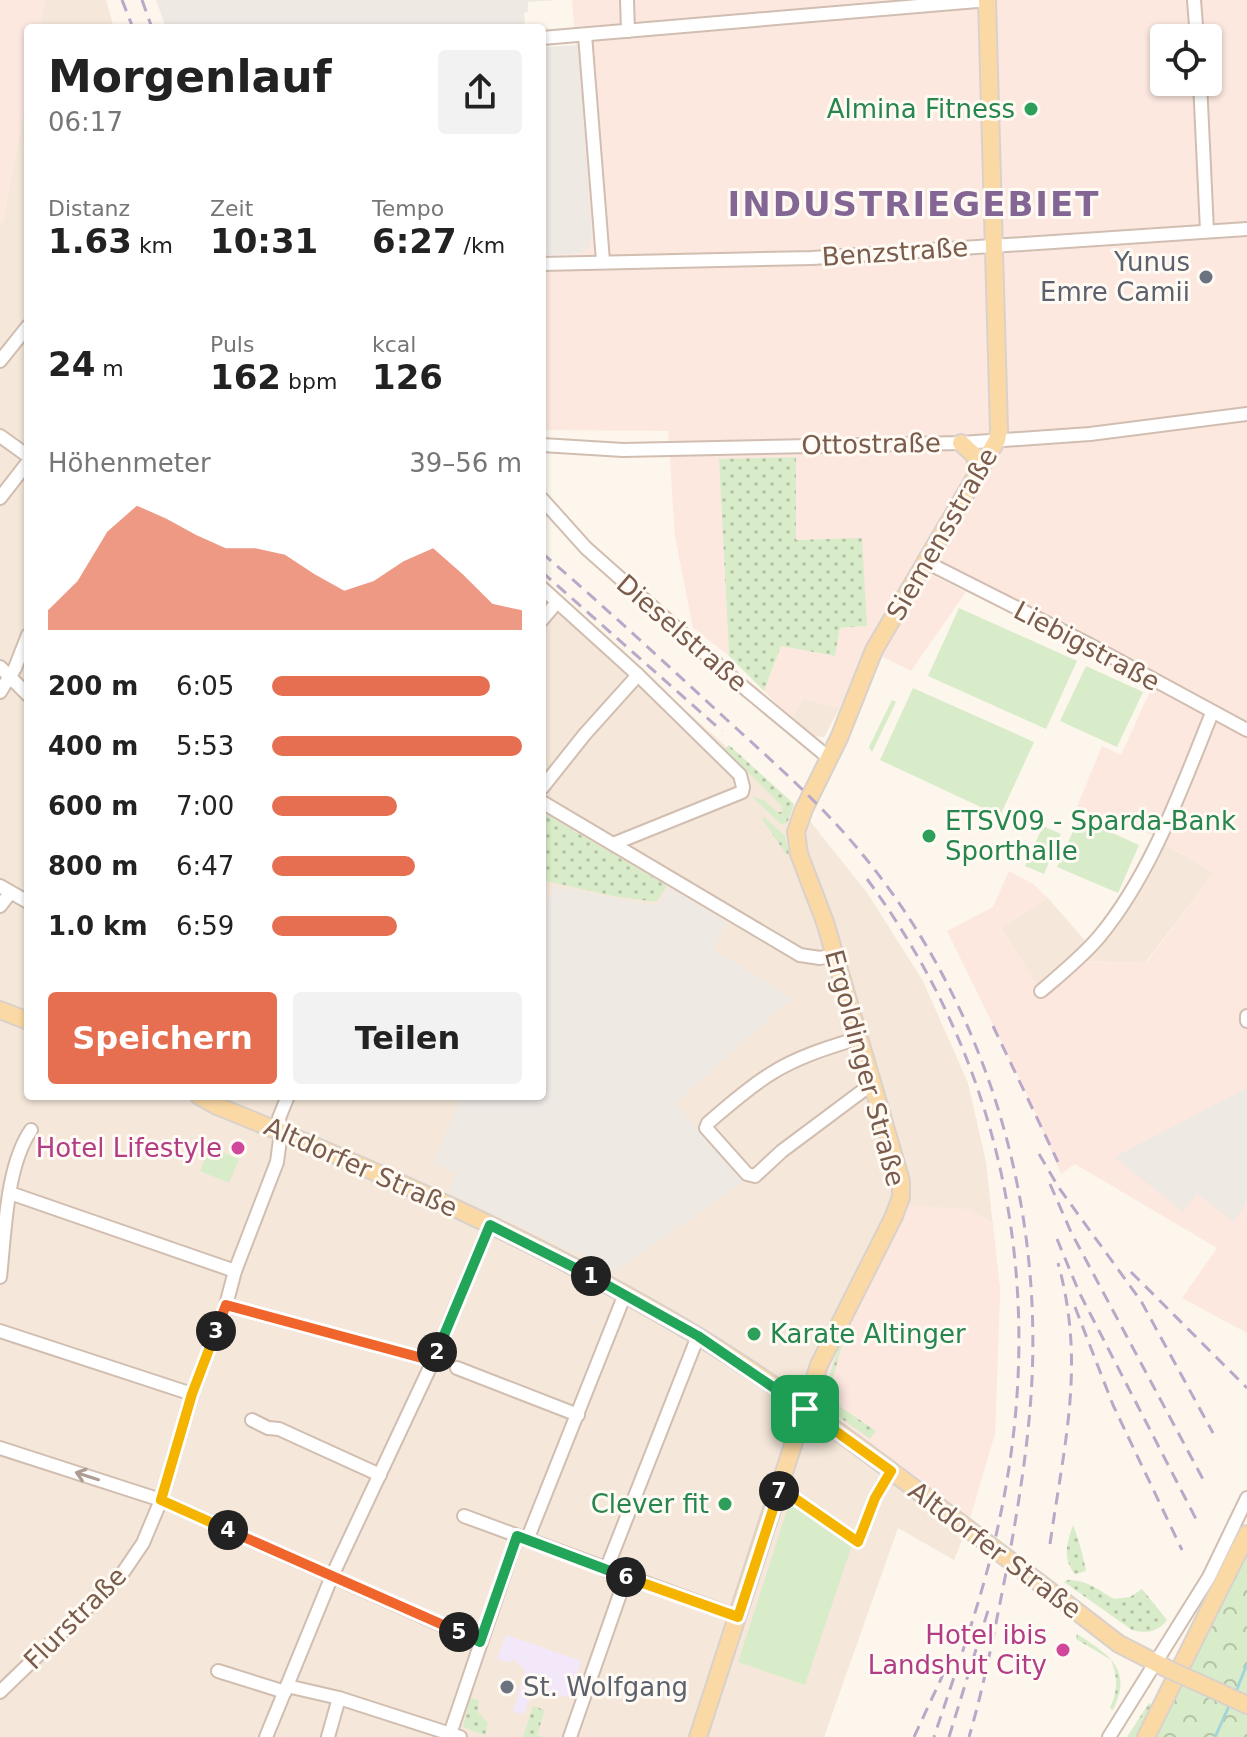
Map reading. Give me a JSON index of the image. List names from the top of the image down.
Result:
{
  "streets": {
    "main road": ["Siemensstraße", "Ergoldinger Straße", "Altdorfer Straße"],
    "street": [
      "Benzstraße",
      "Ottostraße",
      "Dieselstraße",
      "Liebigstraße",
      "Flurstraße"
    ]
  },
  "crossings": [
    ["Benzstraße", "Siemensstraße"],
    ["Ottostraße", "Siemensstraße"],
    ["Siemensstraße", "Dieselstraße"],
    ["Siemensstraße", "Liebigstraße"],
    ["Siemensstraße", "Ergoldinger Straße"],
    ["Ergoldinger Straße", "Altdorfer Straße"],
    ["Altdorfer Straße", "Flurstraße"]
  ],
  "districts": ["INDUSTRIEGEBIET"],
  "places": [
    "Almina Fitness",
    "Yunus Emre Camii",
    "ETSV09 - Sparda-Bank Sporthalle",
    "Hotel Lifestyle",
    "Karate Altinger",
    "Clever fit",
    "Hotel ibis Landshut City",
    "St. Wolfgang"
  ],
  "page": {
    "heading": ["Morgenlauf", "06:17"],
    "stats": [
      ["Distanz", "1.63 km"],
      ["Zeit", "10:31"],
      ["Tempo", "6:27 /km"],
      ["24 m"],
      ["Puls", "162 bpm"],
      ["kcal", "126"]
    ],
    "chart": ["Höhenmeter", "39–56 m"],
    "list": [
      {
        "name": "200 m",
        "note": "6:05"
      },
      {
        "name": "400 m",
        "note": "5:53"
      },
      {
        "name": "600 m",
        "note": "7:00"
      },
      {
        "name": "800 m",
        "note": "6:47"
      },
      {
        "name": "1.0 km",
        "note": "6:59"
      }
    ],
    "buttons": ["Speichern", "Teilen"],
    "pins": [
      "1",
      "3",
      "2",
      "7",
      "4",
      "6",
      "5"
    ]
  }
}
